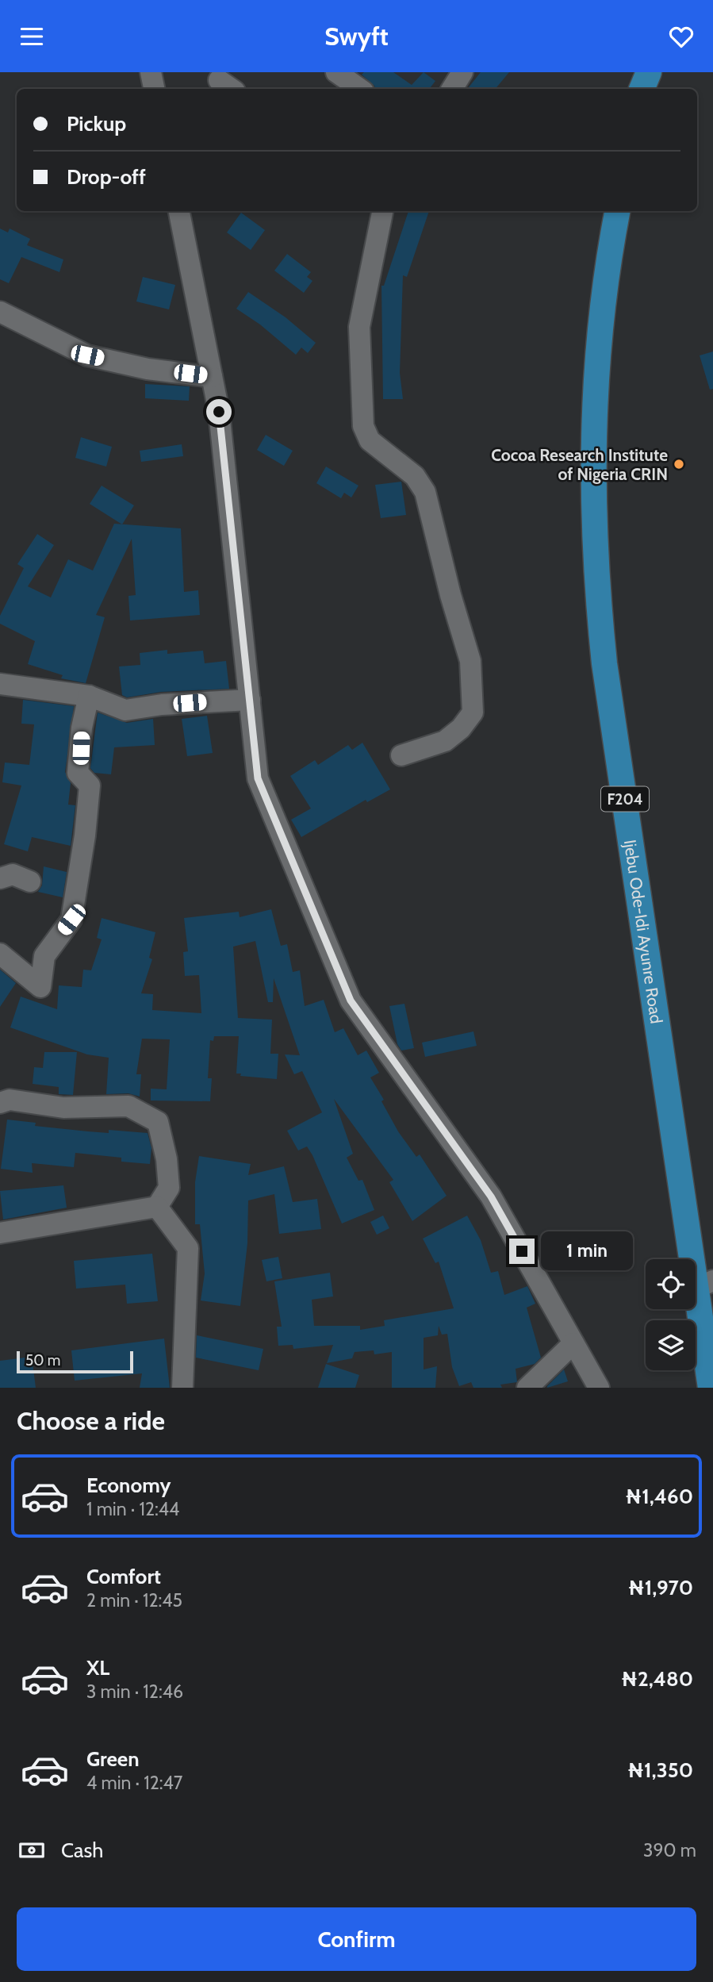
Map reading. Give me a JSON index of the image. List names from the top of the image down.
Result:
{
  "streets": {
    "main road": ["F204", "Ijebu Ode-Idi Ayunre Road"]
  },
  "places": ["Cocoa Research Institute of Nigeria CRIN"],
  "scale_bar": "50 m",
  "page": {
    "header": "Swyft",
    "banner": ["Pickup", "Drop-off"],
    "bubble": "1 min",
    "scale": "50 m",
    "heading": "Choose a ride",
    "list": [
      {
        "name": "Economy",
        "note": "1 min · 12:44",
        "value": "₦1,460"
      },
      {
        "name": "Comfort",
        "note": "2 min · 12:45",
        "value": "₦1,970"
      },
      {
        "name": "XL",
        "note": "3 min · 12:46",
        "value": "₦2,480"
      },
      {
        "name": "Green",
        "note": "4 min · 12:47",
        "value": "₦1,350"
      }
    ],
    "pay": ["Cash", "390 m"],
    "buttons": "Confirm"
  }
}
